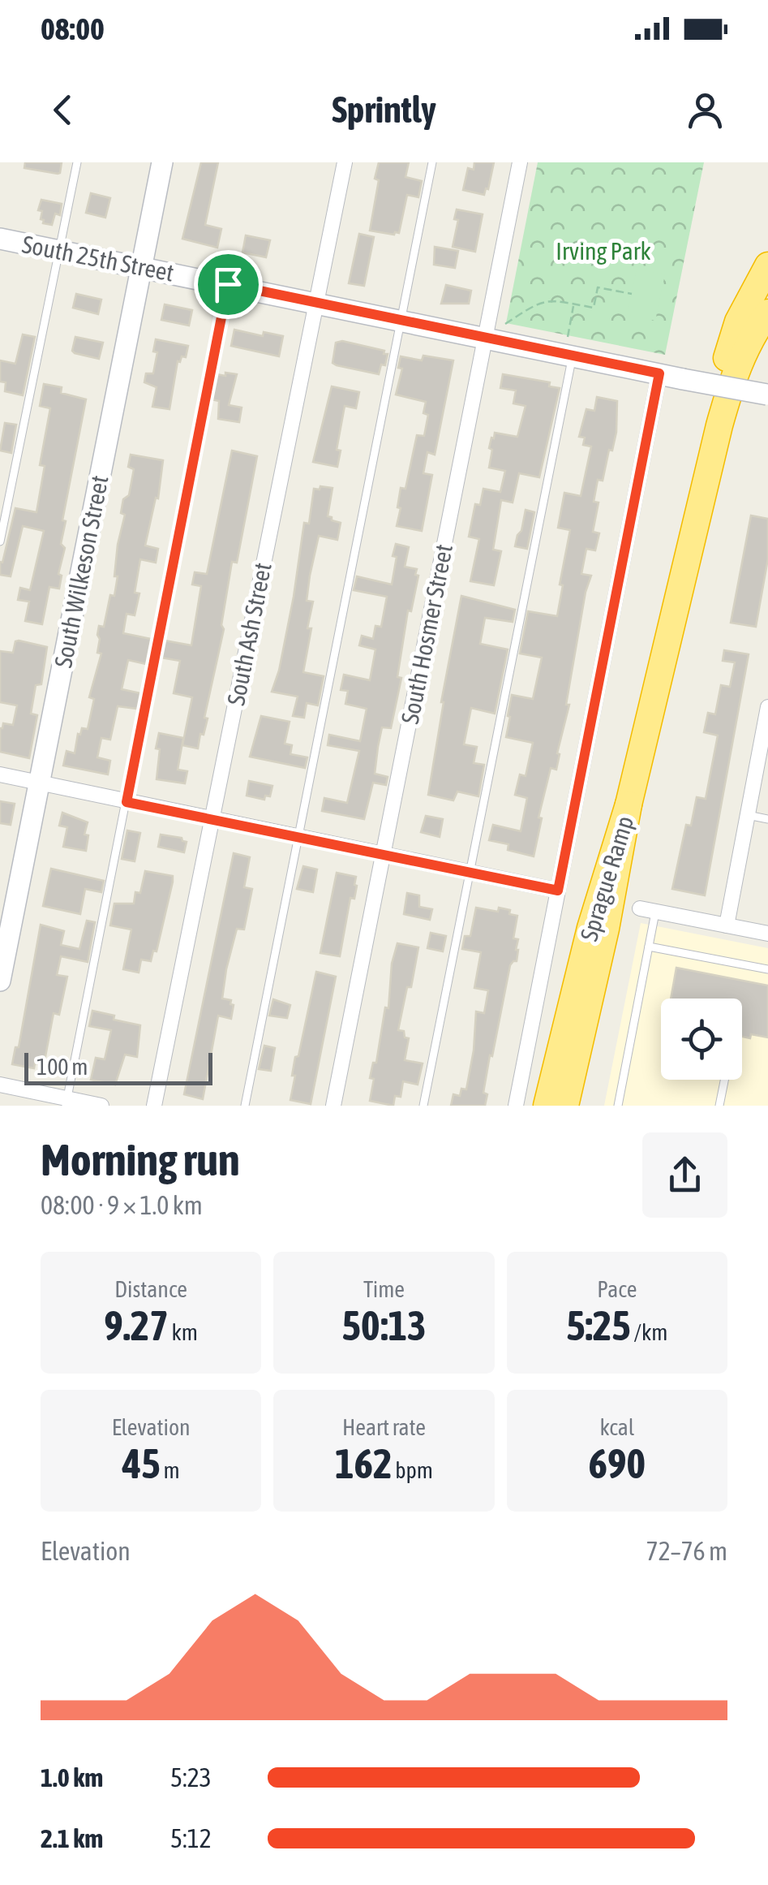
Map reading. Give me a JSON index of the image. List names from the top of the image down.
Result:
{
  "streets": {
    "highway": ["Sprague Ramp"],
    "street": [
      "South 25th Street",
      "South Wilkeson Street",
      "South Ash Street",
      "South Hosmer Street"
    ]
  },
  "crossings": [
    ["South 25th Street", "South Wilkeson Street"],
    ["South 25th Street", "South Ash Street"],
    ["South 25th Street", "South Hosmer Street"]
  ],
  "parks": ["Irving Park"],
  "scale_bar": "100 m",
  "page": {
    "status": "08:00",
    "header": "Sprintly",
    "scale": "100 m",
    "heading": ["Morning run", "08:00 · 9 × 1.0 km"],
    "stats": [
      ["Distance", "9.27 km"],
      ["Time", "50:13"],
      ["Pace", "5:25 /km"],
      ["Elevation", "45 m"],
      ["Heart rate", "162 bpm"],
      ["kcal", "690"]
    ],
    "chart": ["Elevation", "72–76 m"],
    "list": [
      {
        "name": "1.0 km",
        "note": "5:23"
      },
      {
        "name": "2.1 km",
        "note": "5:12"
      }
    ]
  }
}
